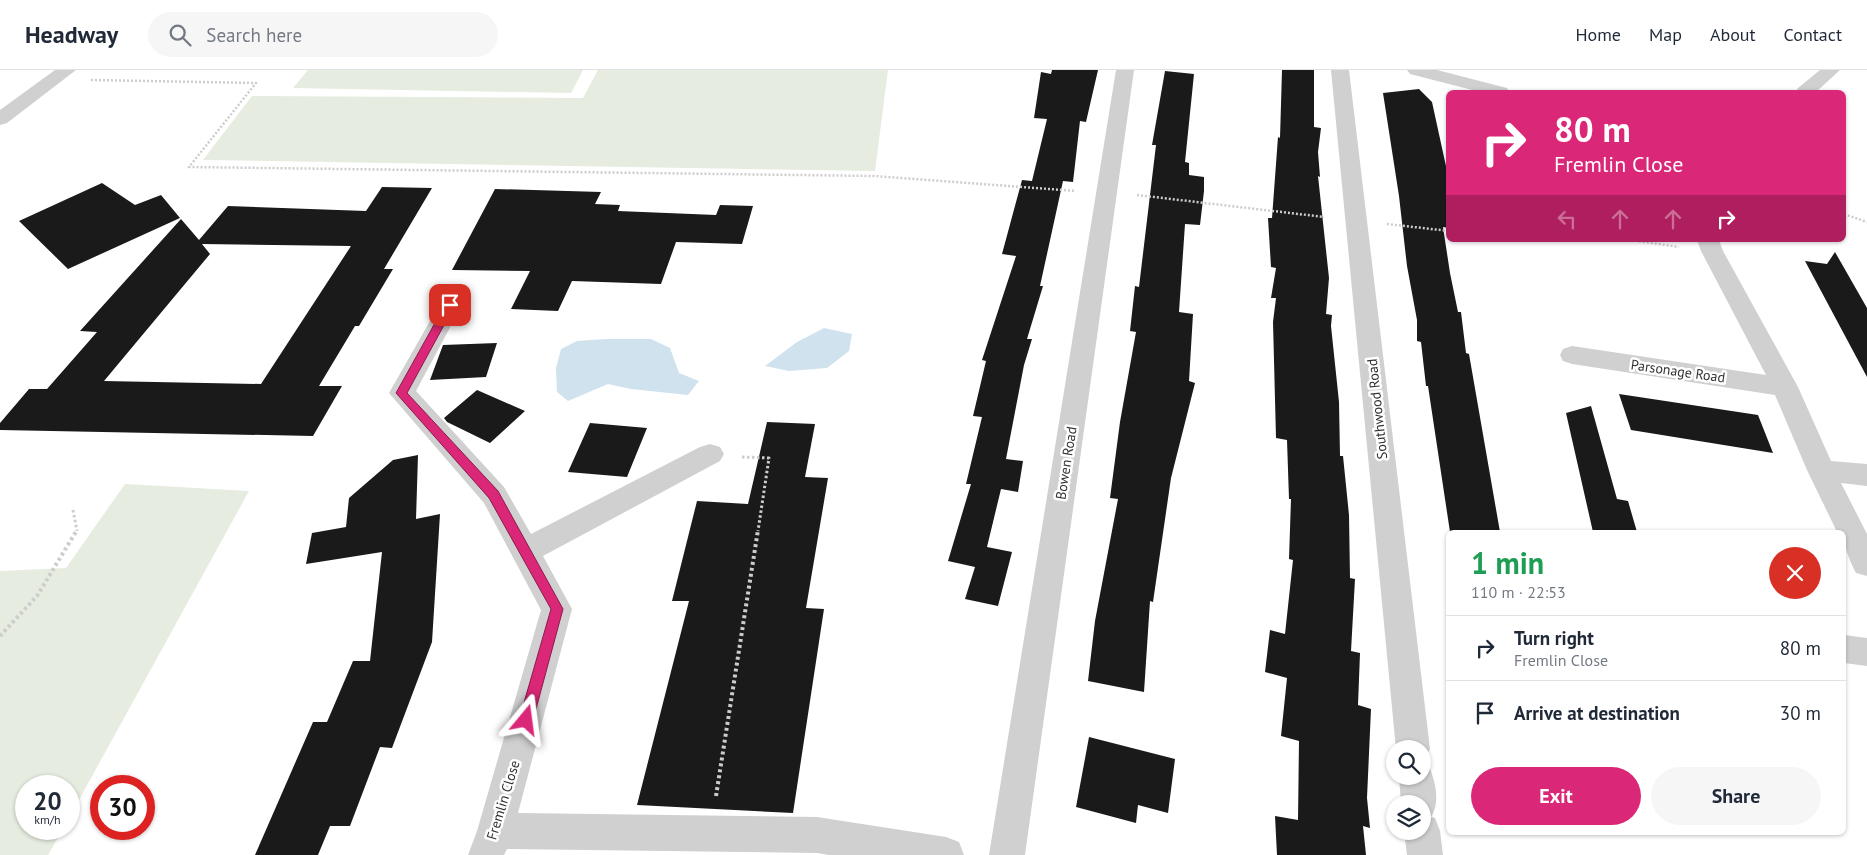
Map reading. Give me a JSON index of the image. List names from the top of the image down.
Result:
{
  "streets": {
    "street": [
      "Parsonage Road",
      "Southwood Road",
      "Bowen Road",
      "Fremlin Close"
    ]
  },
  "page": {
    "header": "Headway",
    "search": "Search here",
    "nav": [
      "Home",
      "Map",
      "About",
      "Contact"
    ],
    "turn": ["80 m", "Fremlin Close"],
    "heading": ["1 min", "110 m · 22:53"],
    "list": [
      {
        "name": "Turn right",
        "note": "Fremlin Close",
        "value": "80 m"
      },
      {
        "name": "Arrive at destination",
        "value": "30 m"
      }
    ],
    "buttons": ["Exit", "Share"],
    "speed": "20 km/h",
    "limit": "30"
  }
}
